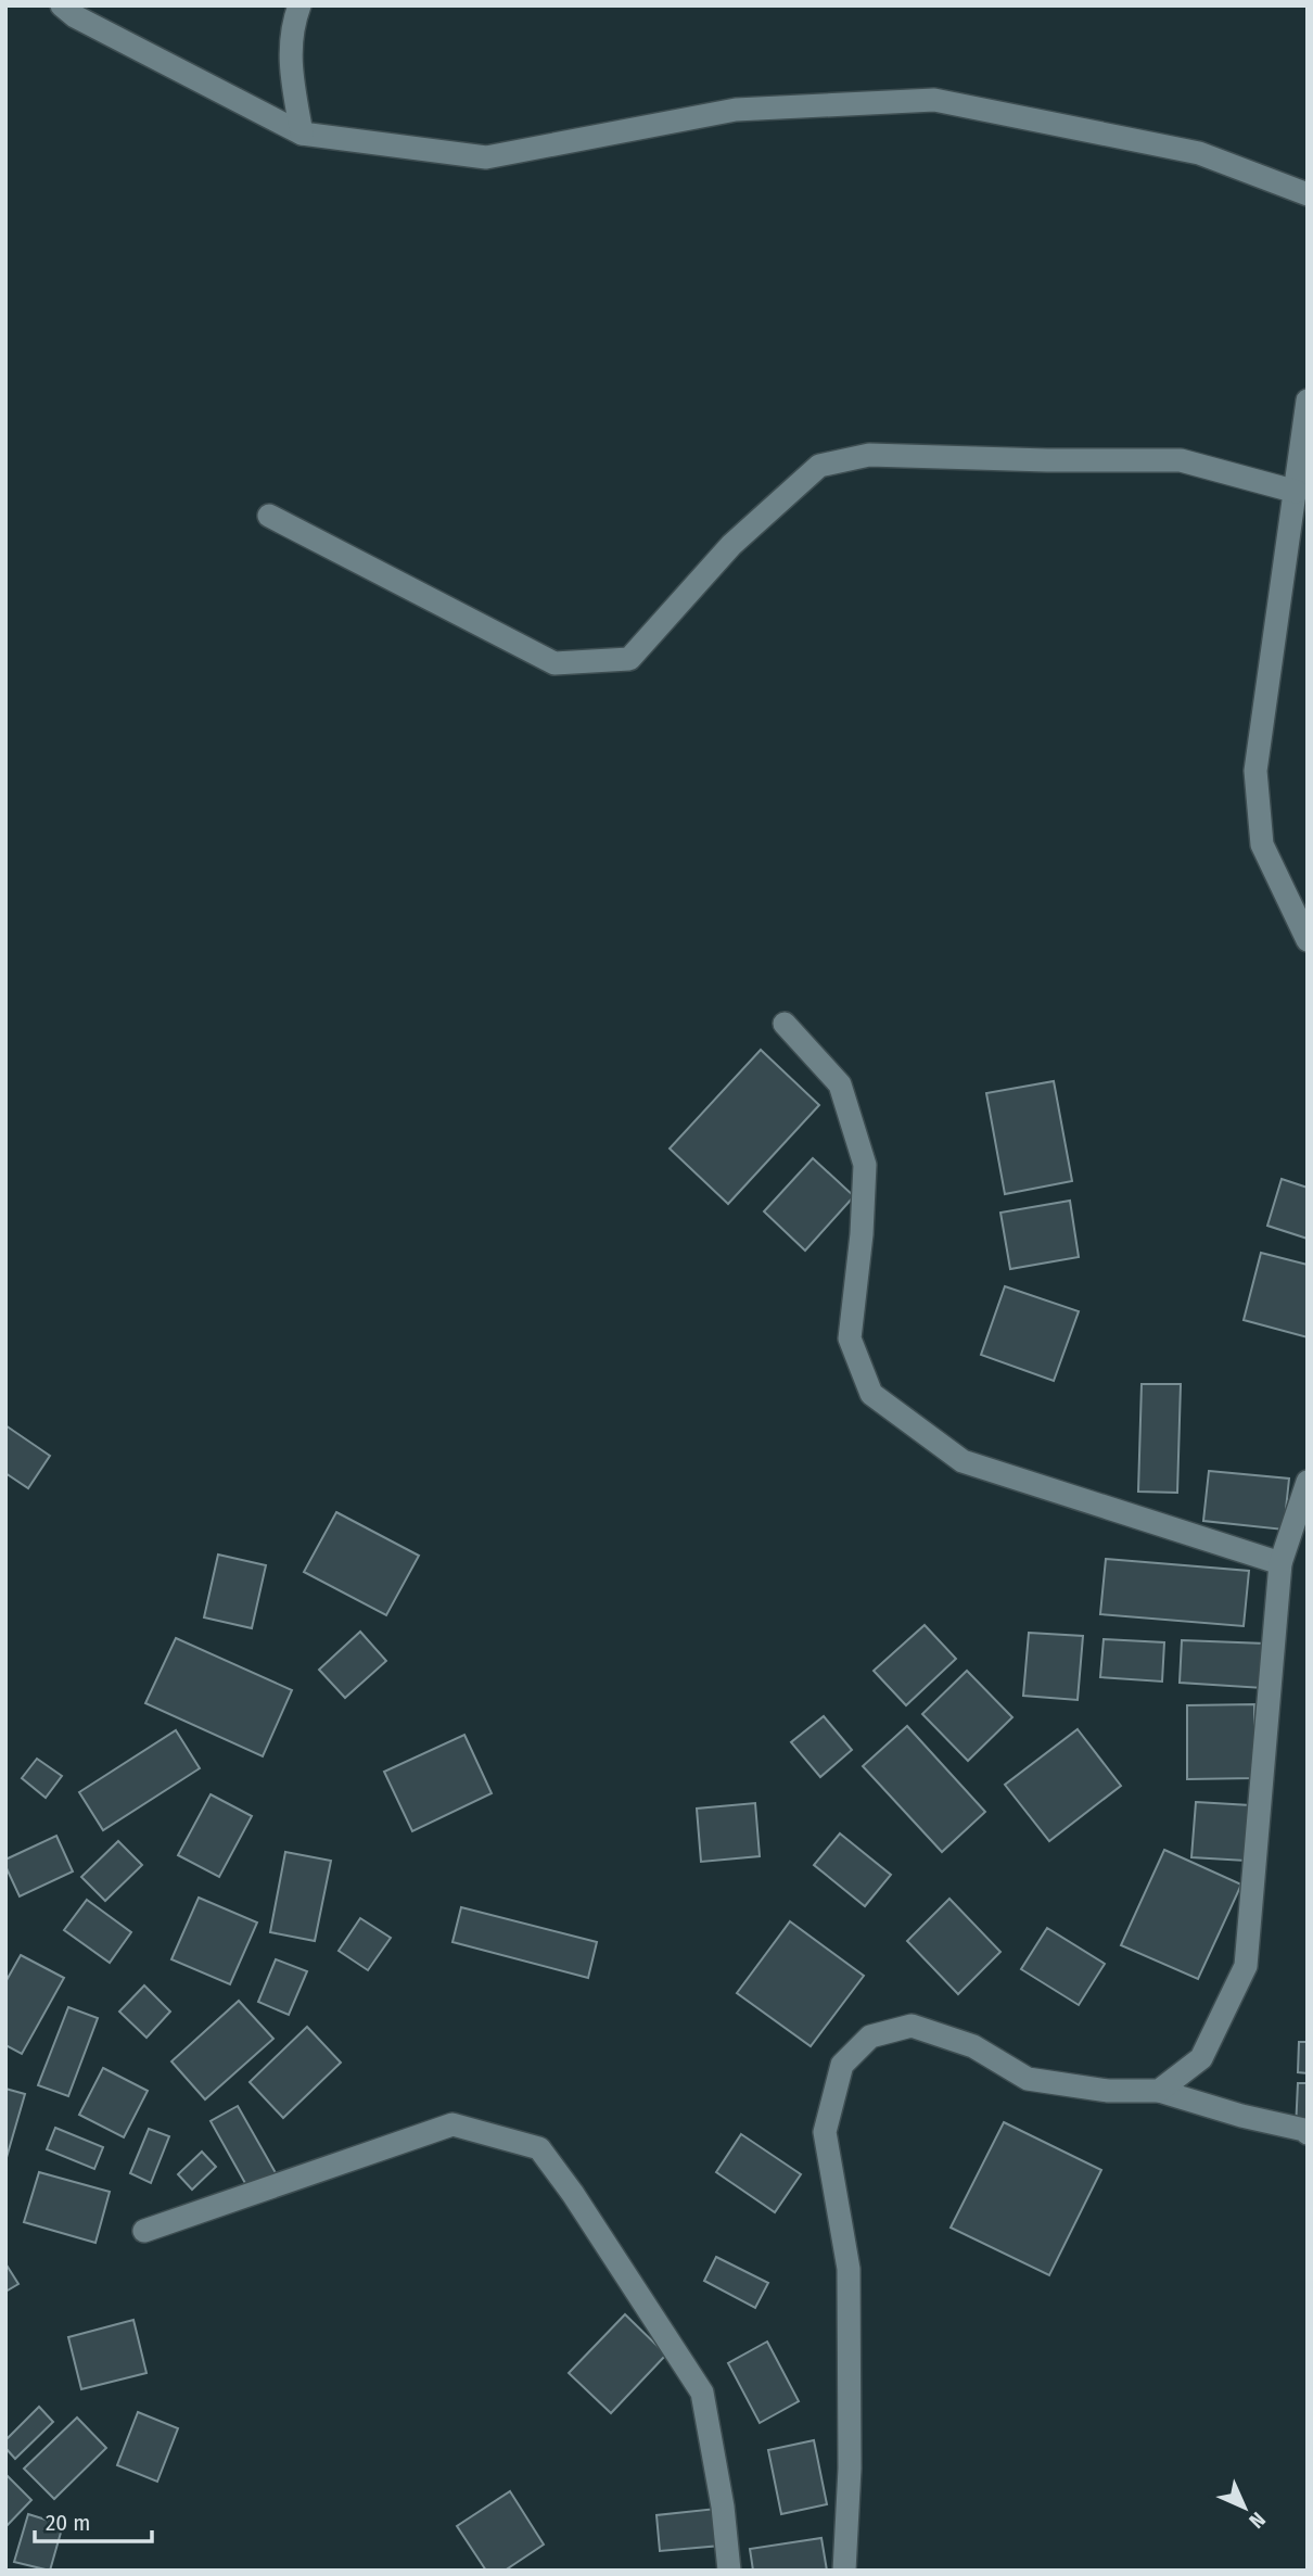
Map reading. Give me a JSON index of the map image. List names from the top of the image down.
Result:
{
  "scale_bar": "20 m",
  "north": "bottom right"
}
